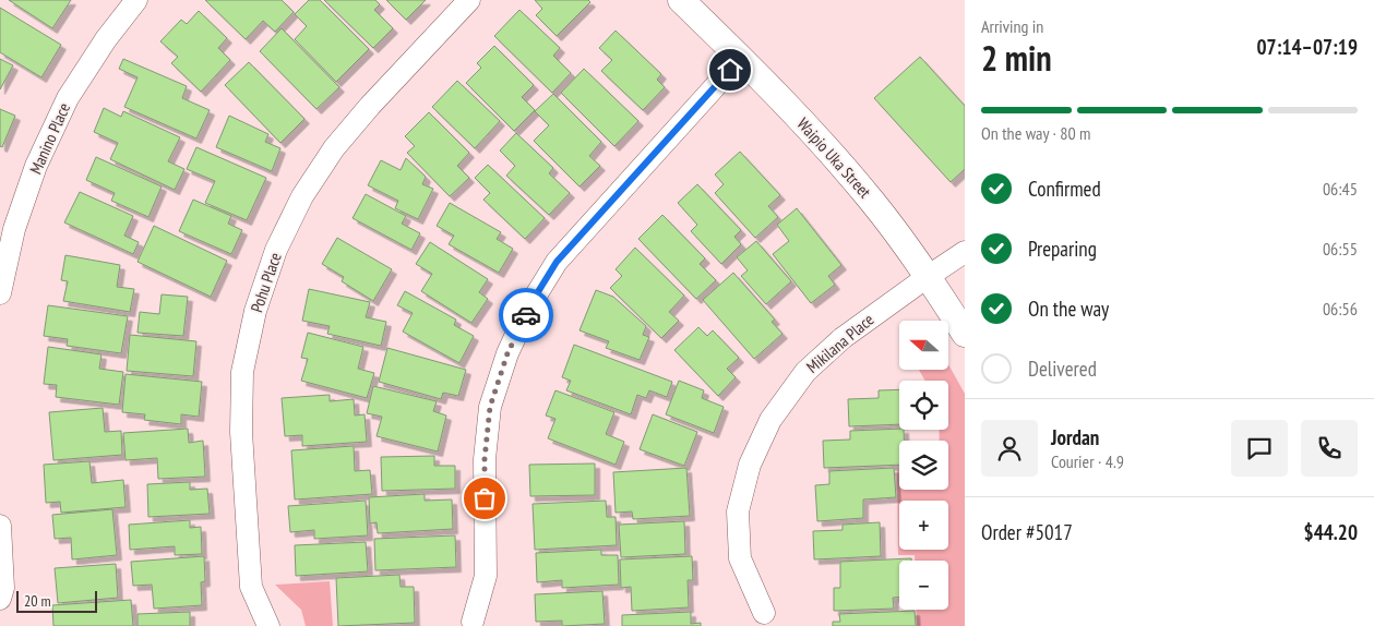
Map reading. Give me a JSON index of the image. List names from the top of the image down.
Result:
{
  "streets": {
    "street": [
      "Manino Place",
      "Waipio Uka Street",
      "Pohu Place",
      "Mikilana Place"
    ]
  },
  "crossings": [
    ["Waipio Uka Street", "Mikilana Place"]
  ],
  "scale_bar": "20 m",
  "north": "left",
  "page": {
    "heading": ["2 min", "Arriving in", "07:14–07:19"],
    "panel": [
      "Jordan",
      "Courier · 4.9",
      "Order #5017",
      "$44.20"
    ],
    "bar": "On the way · 80 m",
    "list": [
      ["Confirmed", "06:45"],
      ["Preparing", "06:55"],
      ["On the way", "06:56"],
      "Delivered"
    ],
    "map_buttons": ["+", "−"],
    "scale": "20 m"
  }
}
